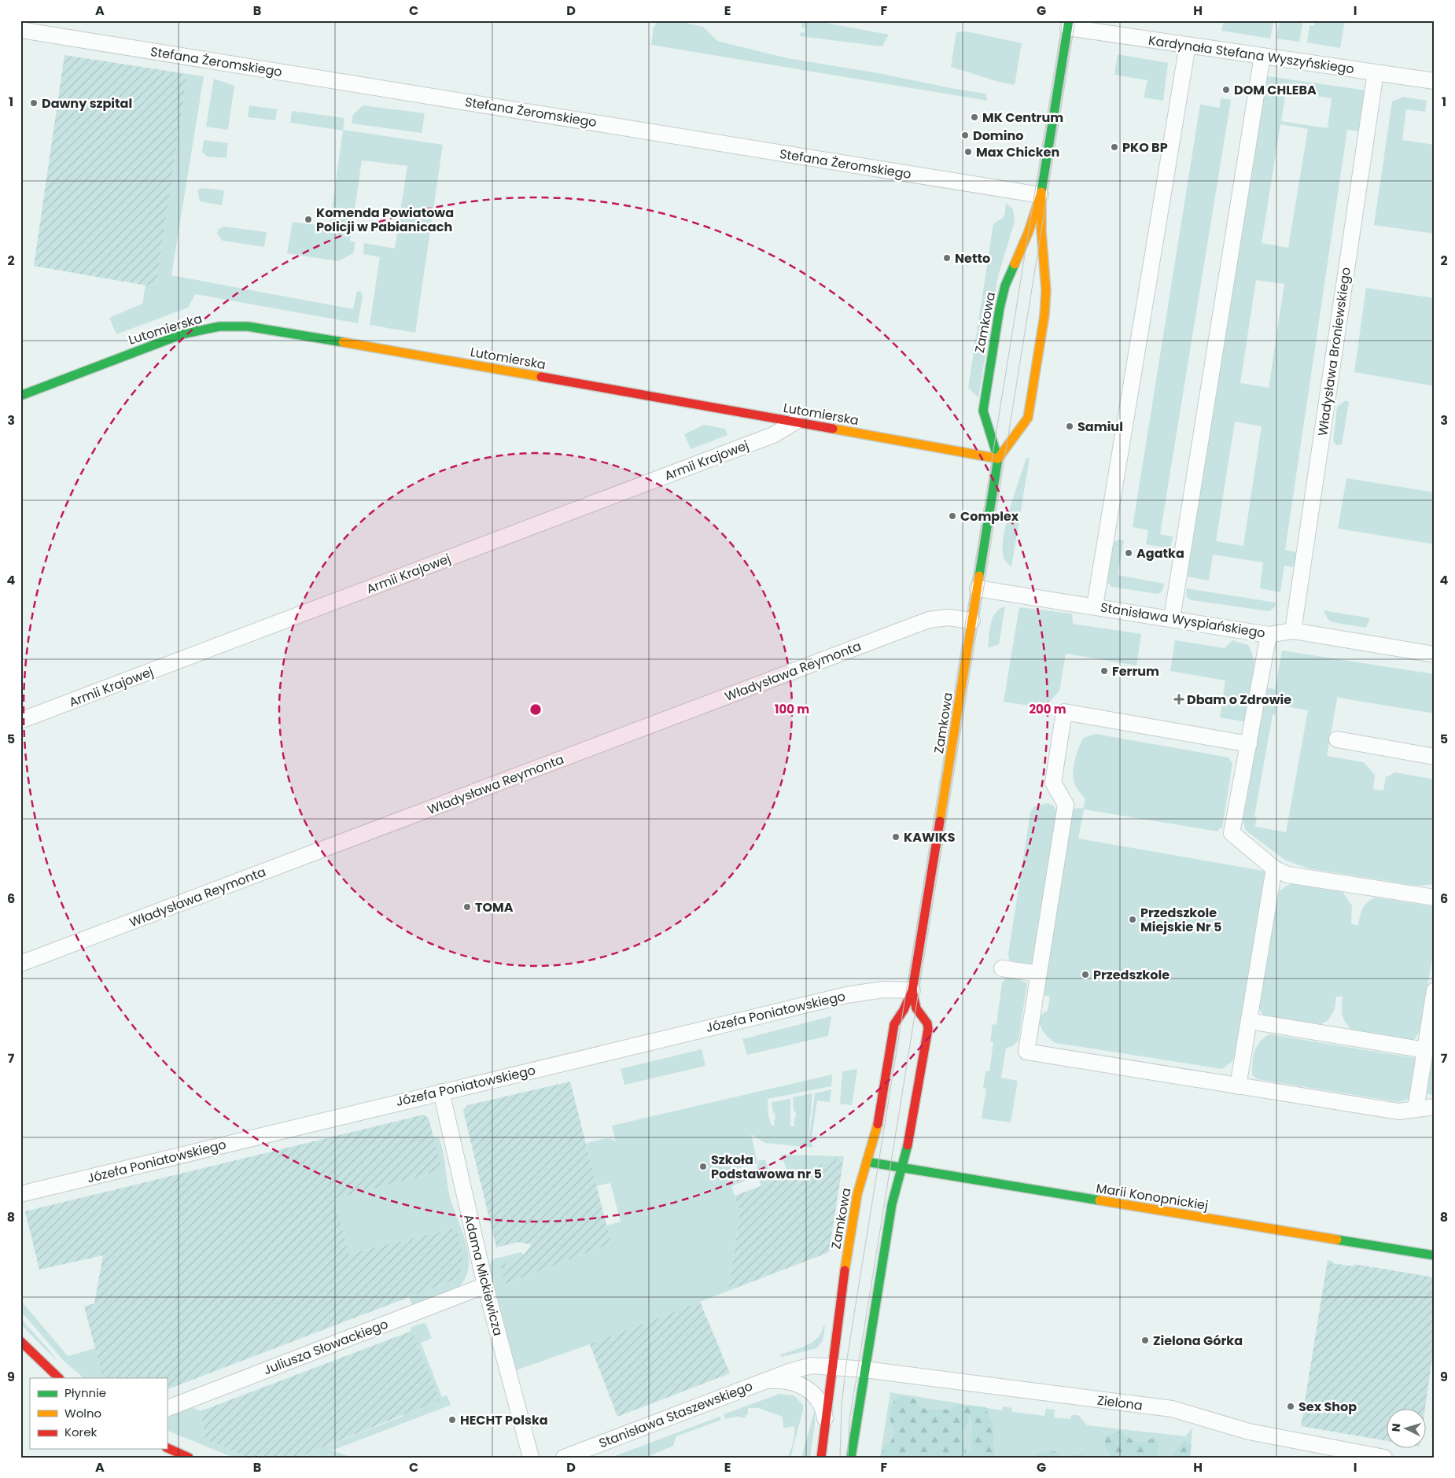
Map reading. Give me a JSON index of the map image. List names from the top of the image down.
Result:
{
  "streets": {
    "street": [
      "Kardynała Stefana Wyszyńskiego",
      "Stefana Żeromskiego",
      "Zamkowa",
      "Lutomierska",
      "Władysława Broniewskiego",
      "Armii Krajowej",
      "Stanisława Wyspiańskiego",
      "Władysława Reymonta",
      "Józefa Poniatowskiego",
      "Marii Konopnickiej",
      "Adama Mickiewicza",
      "Juliusza Słowackiego",
      "Zielona",
      "Stanisława Staszewskiego"
    ]
  },
  "crossings": [
    ["Kardynała Stefana Wyszyńskiego", "Zamkowa"],
    ["Kardynała Stefana Wyszyńskiego", "Władysława Broniewskiego"],
    ["Stefana Żeromskiego", "Zamkowa"],
    ["Zamkowa", "Lutomierska"],
    ["Zamkowa", "Stanisława Wyspiańskiego"],
    ["Zamkowa", "Władysława Reymonta"],
    ["Zamkowa", "Józefa Poniatowskiego"],
    ["Zamkowa", "Marii Konopnickiej"],
    ["Zamkowa", "Zielona"],
    ["Zamkowa", "Stanisława Staszewskiego"],
    ["Lutomierska", "Armii Krajowej"],
    ["Władysława Broniewskiego", "Stanisława Wyspiańskiego"],
    ["Józefa Poniatowskiego", "Adama Mickiewicza"],
    ["Adama Mickiewicza", "Juliusza Słowackiego"],
    ["Zielona", "Stanisława Staszewskiego"]
  ],
  "places": {
    "other": [
      "DOM CHLEBA",
      "Dawny szpital",
      "MK Centrum",
      "Domino",
      "PKO BP",
      "Max Chicken",
      "Komenda Powiatowa Policji w Pabianicach",
      "Netto",
      "Samiul",
      "Complex",
      "Agatka",
      "Ferrum",
      "KAWIKS",
      "TOMA",
      "Przedszkole Miejskie Nr 5",
      "Przedszkole",
      "Szkoła Podstawowa nr 5",
      "Zielona Górka",
      "Sex Shop",
      "HECHT Polska"
    ],
    "health": ["Dbam o Zdrowie"]
  },
  "legend": ["Płynnie", "Wolno", "Korek"],
  "north": "left",
  "grid": {
    "columns": [
      "A",
      "B",
      "C",
      "D",
      "E",
      "F",
      "G",
      "H",
      "I"
    ],
    "rows": [
      "1",
      "2",
      "3",
      "4",
      "5",
      "6",
      "7",
      "8",
      "9"
    ]
  },
  "rings": ["100 m", "200 m"]
}
